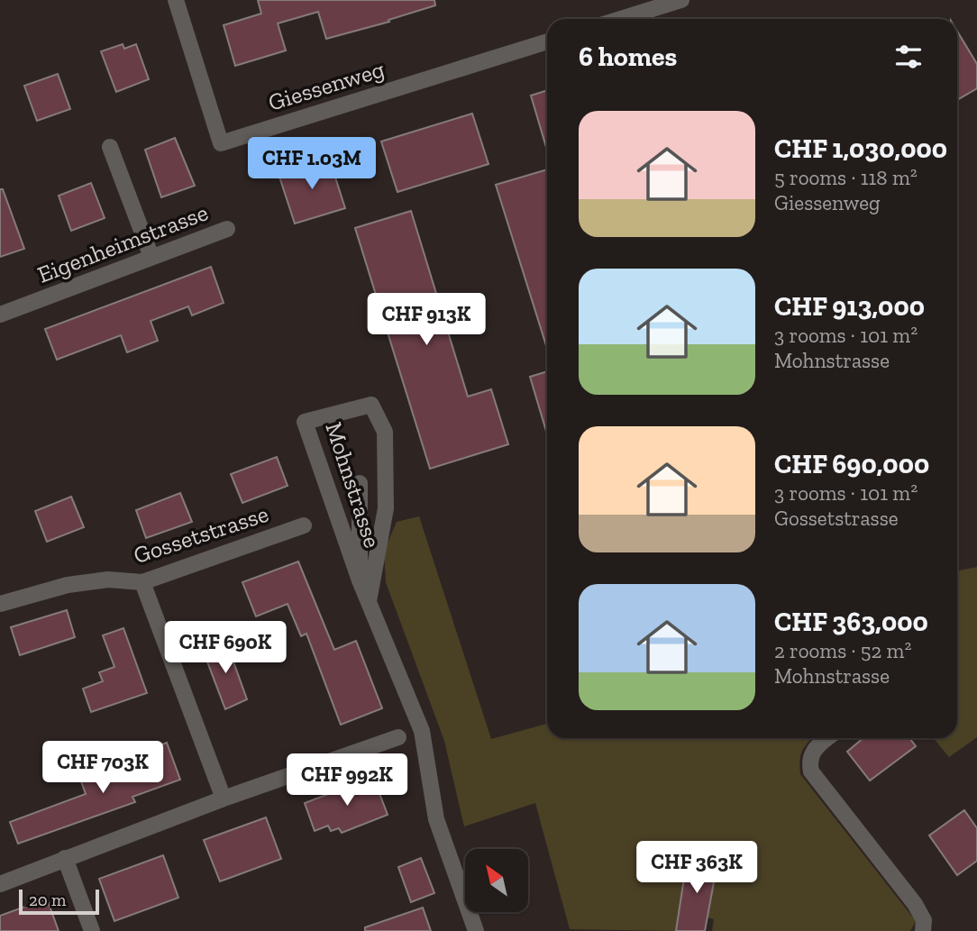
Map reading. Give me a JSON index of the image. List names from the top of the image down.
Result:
{
  "streets": {
    "street": [
      "Giessenweg",
      "Eigenheimstrasse",
      "Mohnstrasse",
      "Gossetstrasse"
    ]
  },
  "scale_bar": "20 m",
  "north": "top left",
  "page": {
    "heading": "6 homes",
    "list": [
      {
        "name": "CHF 1,030,000",
        "note": "5 rooms · 118 m² · Giessenweg"
      },
      {
        "name": "CHF 913,000",
        "note": "3 rooms · 101 m² · Mohnstrasse"
      },
      {
        "name": "CHF 690,000",
        "note": "3 rooms · 101 m² · Gossetstrasse"
      },
      {
        "name": "CHF 363,000",
        "note": "2 rooms · 52 m² · Mohnstrasse"
      }
    ],
    "price": [
      "CHF 1.03M",
      "CHF 913K",
      "CHF 690K",
      "CHF 703K",
      "CHF 992K",
      "CHF 363K"
    ],
    "scale": "20 m"
  }
}
